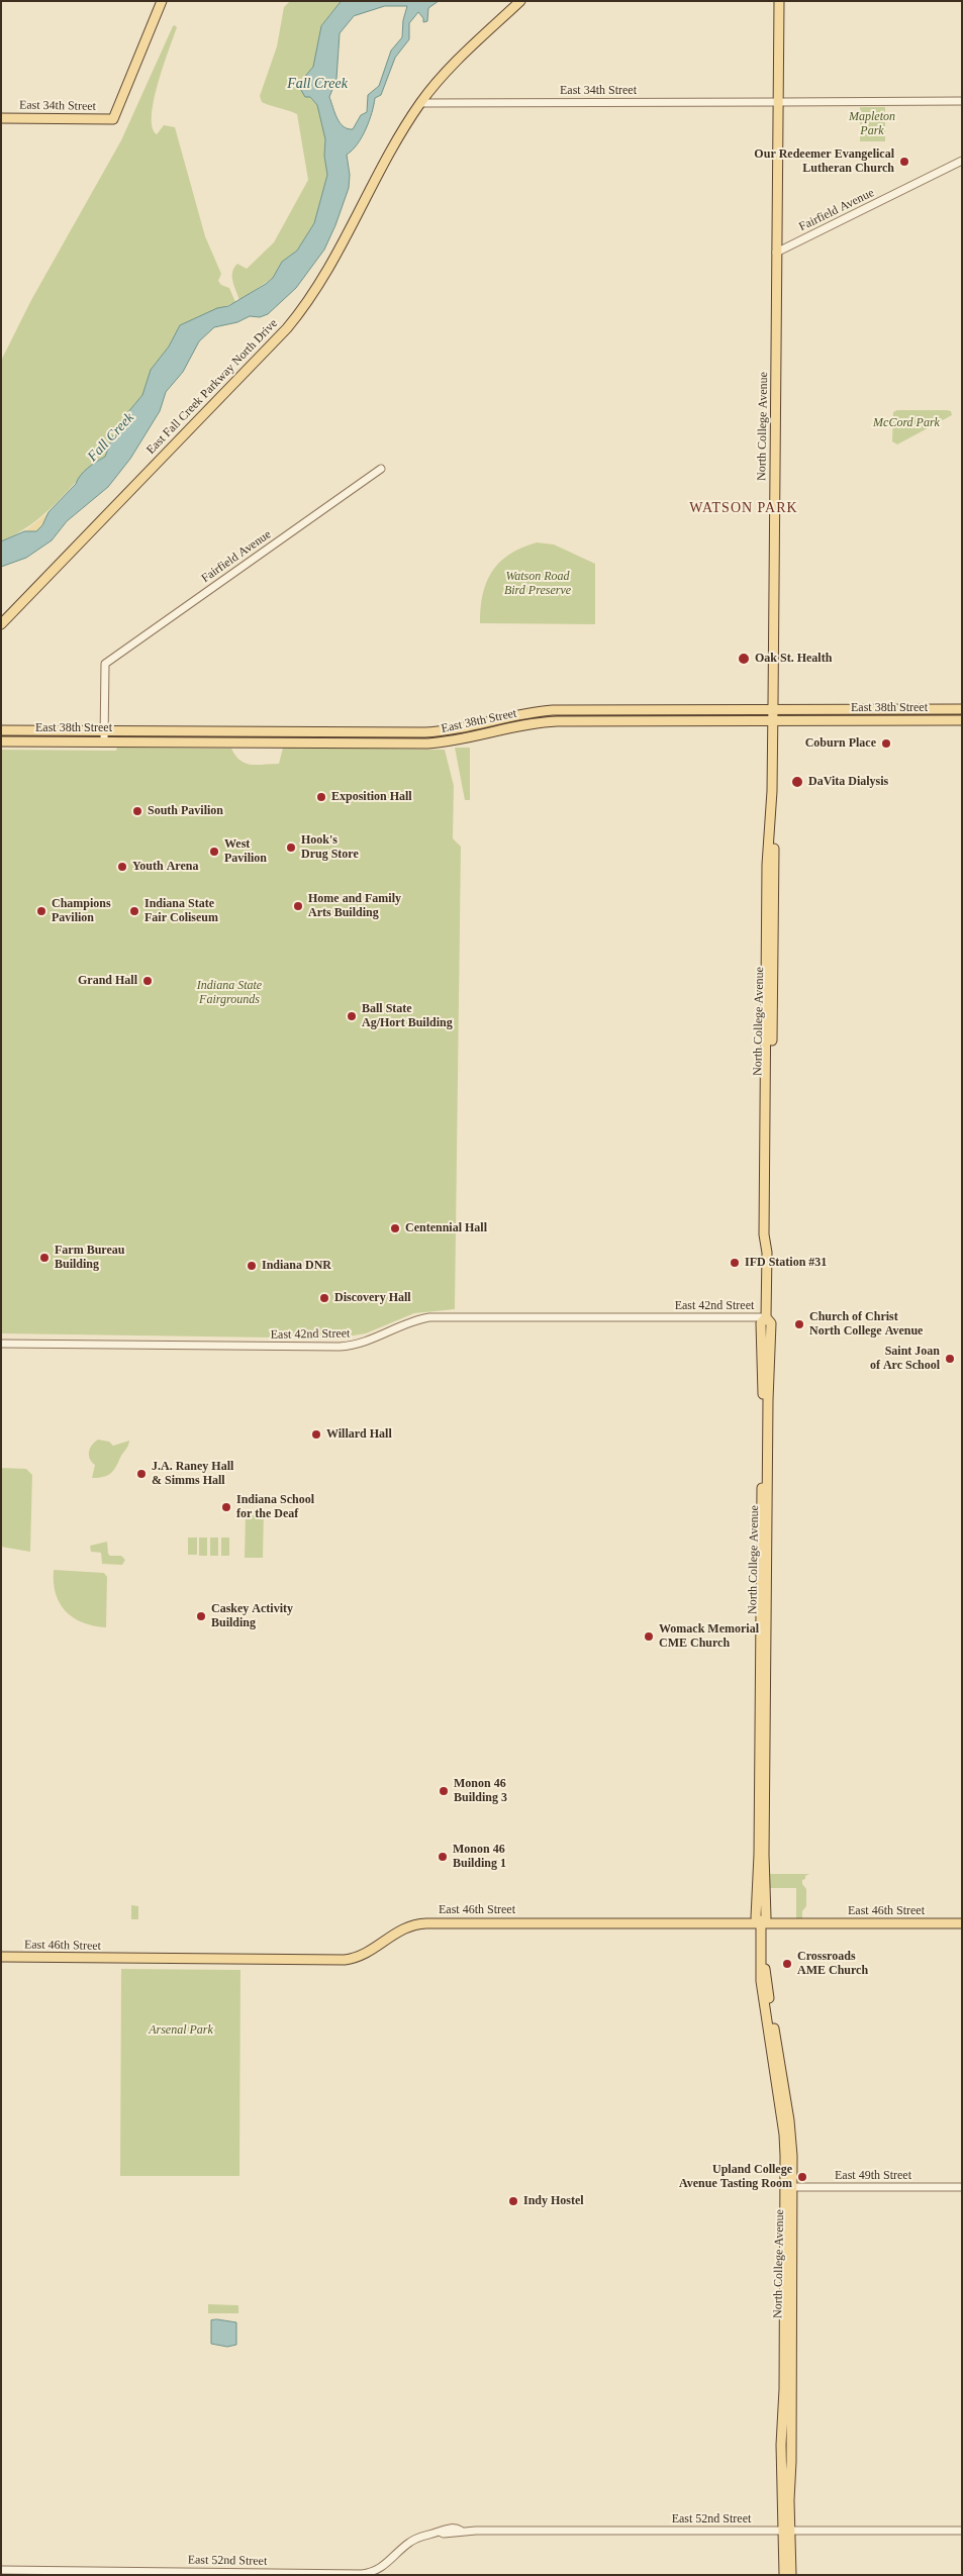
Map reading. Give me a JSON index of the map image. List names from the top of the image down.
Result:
{
  "streets": {
    "main road": [
      "East 34th Street",
      "East Fall Creek Parkway North Drive",
      "North College Avenue",
      "East 38th Street",
      "East 46th Street"
    ],
    "street": [
      "Fairfield Avenue",
      "East 42nd Street",
      "East 49th Street",
      "East 52nd Street"
    ]
  },
  "crossings": [
    ["East 34th Street", "East Fall Creek Parkway North Drive"],
    ["East 34th Street", "North College Avenue"],
    ["Fairfield Avenue", "North College Avenue"],
    ["Fairfield Avenue", "East 38th Street"],
    ["North College Avenue", "East 38th Street"],
    ["North College Avenue", "East 42nd Street"],
    ["North College Avenue", "East 46th Street"],
    ["North College Avenue", "East 49th Street"],
    ["North College Avenue", "East 52nd Street"]
  ],
  "districts": ["WATSON PARK"],
  "water": ["Fall Creek"],
  "parks": [
    "Mapleton Park",
    "McCord Park",
    "Watson Road Bird Preserve",
    "Indiana State Fairgrounds",
    "Arsenal Park"
  ],
  "places": [
    "Our Redeemer Evangelical Lutheran Church",
    "Oak St. Health",
    "Coburn Place",
    "DaVita Dialysis",
    "Exposition Hall",
    "South Pavilion",
    "Hook's Drug Store",
    "West Pavilion",
    "Youth Arena",
    "Home and Family Arts Building",
    "Champions Pavilion",
    "Indiana State Fair Coliseum",
    "Grand Hall",
    "Ball State Ag/Hort Building",
    "Centennial Hall",
    "Farm Bureau Building",
    "IFD Station #31",
    "Indiana DNR",
    "Discovery Hall",
    "Church of Christ North College Avenue",
    "Saint Joan of Arc School",
    "Willard Hall",
    "J.A. Raney Hall & Simms Hall",
    "Indiana School for the Deaf",
    "Caskey Activity Building",
    "Womack Memorial CME Church",
    "Monon 46 Building 3",
    "Monon 46 Building 1",
    "Crossroads AME Church",
    "Upland College Avenue Tasting Room",
    "Indy Hostel"
  ]
}
